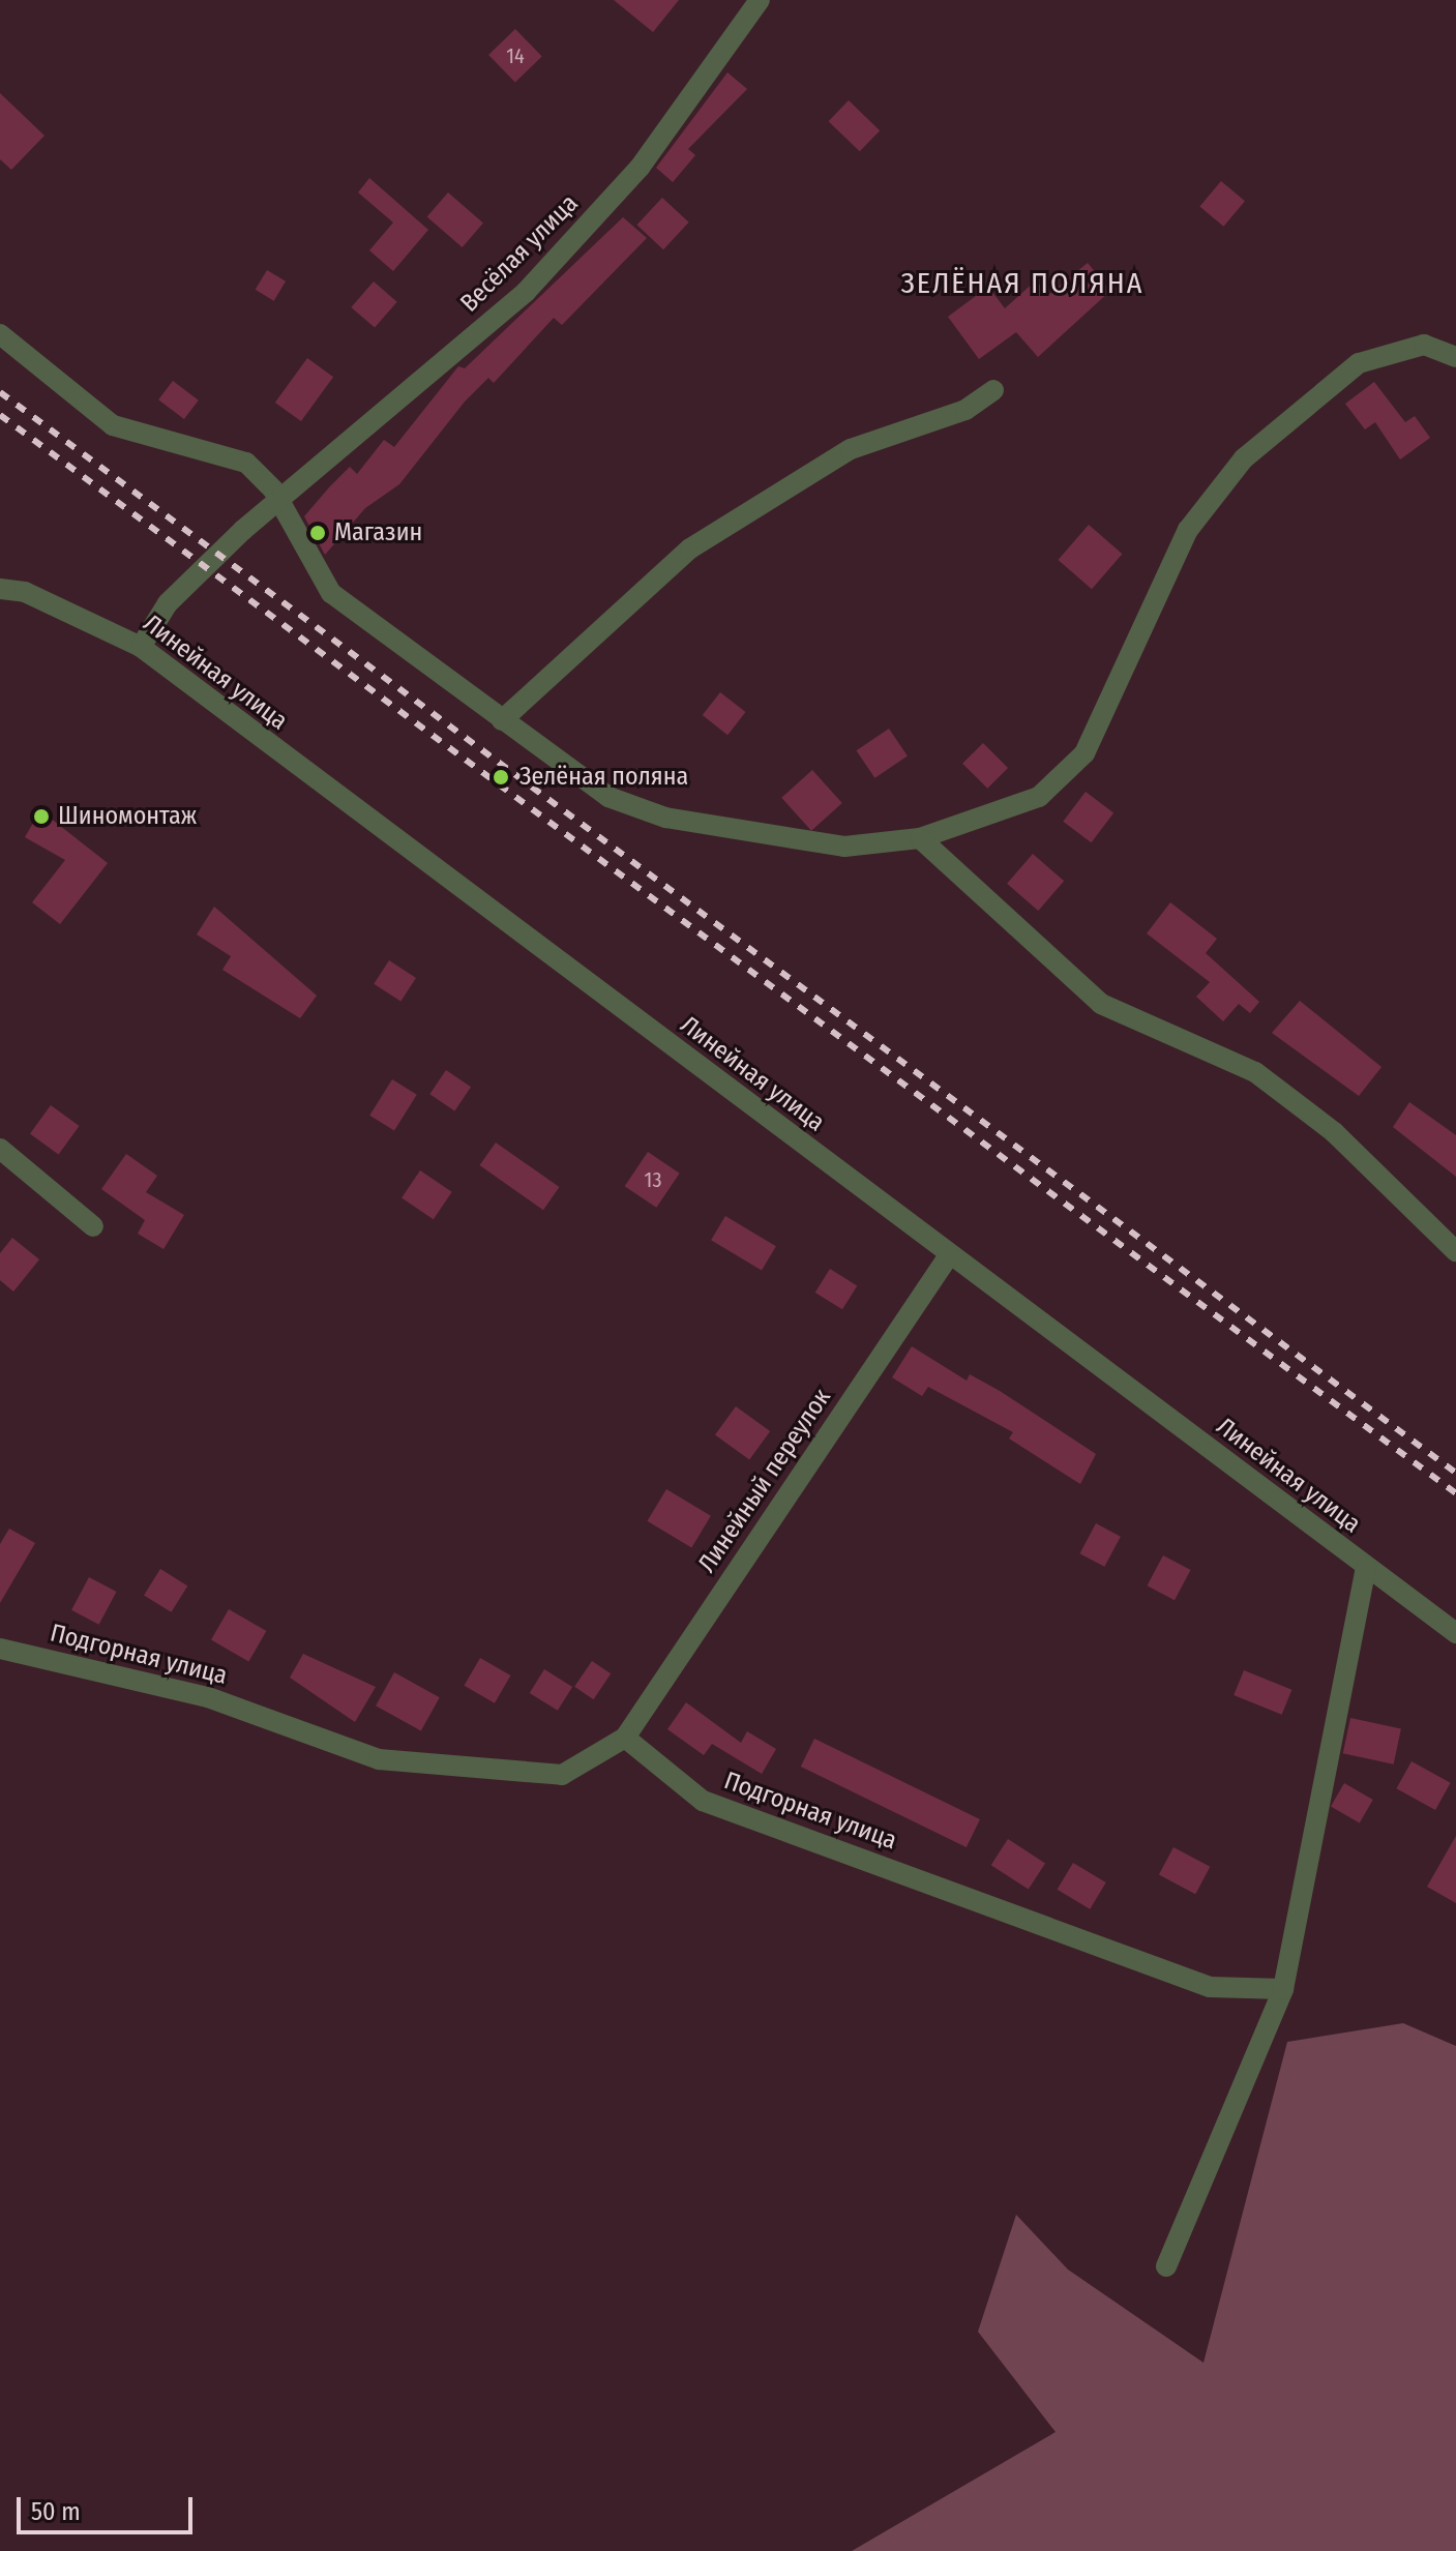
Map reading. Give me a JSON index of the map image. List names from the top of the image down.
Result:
{
  "streets": {
    "street": [
      "Весёлая улица",
      "Линейная улица",
      "Линейный переулок",
      "Подгорная улица"
    ]
  },
  "crossings": [
    ["Весёлая улица", "Линейная улица"],
    ["Линейная улица", "Линейный переулок"],
    ["Линейный переулок", "Подгорная улица"]
  ],
  "districts": ["ЗЕЛЁНАЯ ПОЛЯНА"],
  "places": ["Магазин", "Зелёная поляна", "Шиномонтаж"],
  "house_numbers": ["14", "13"],
  "scale_bar": "50 m"
}
